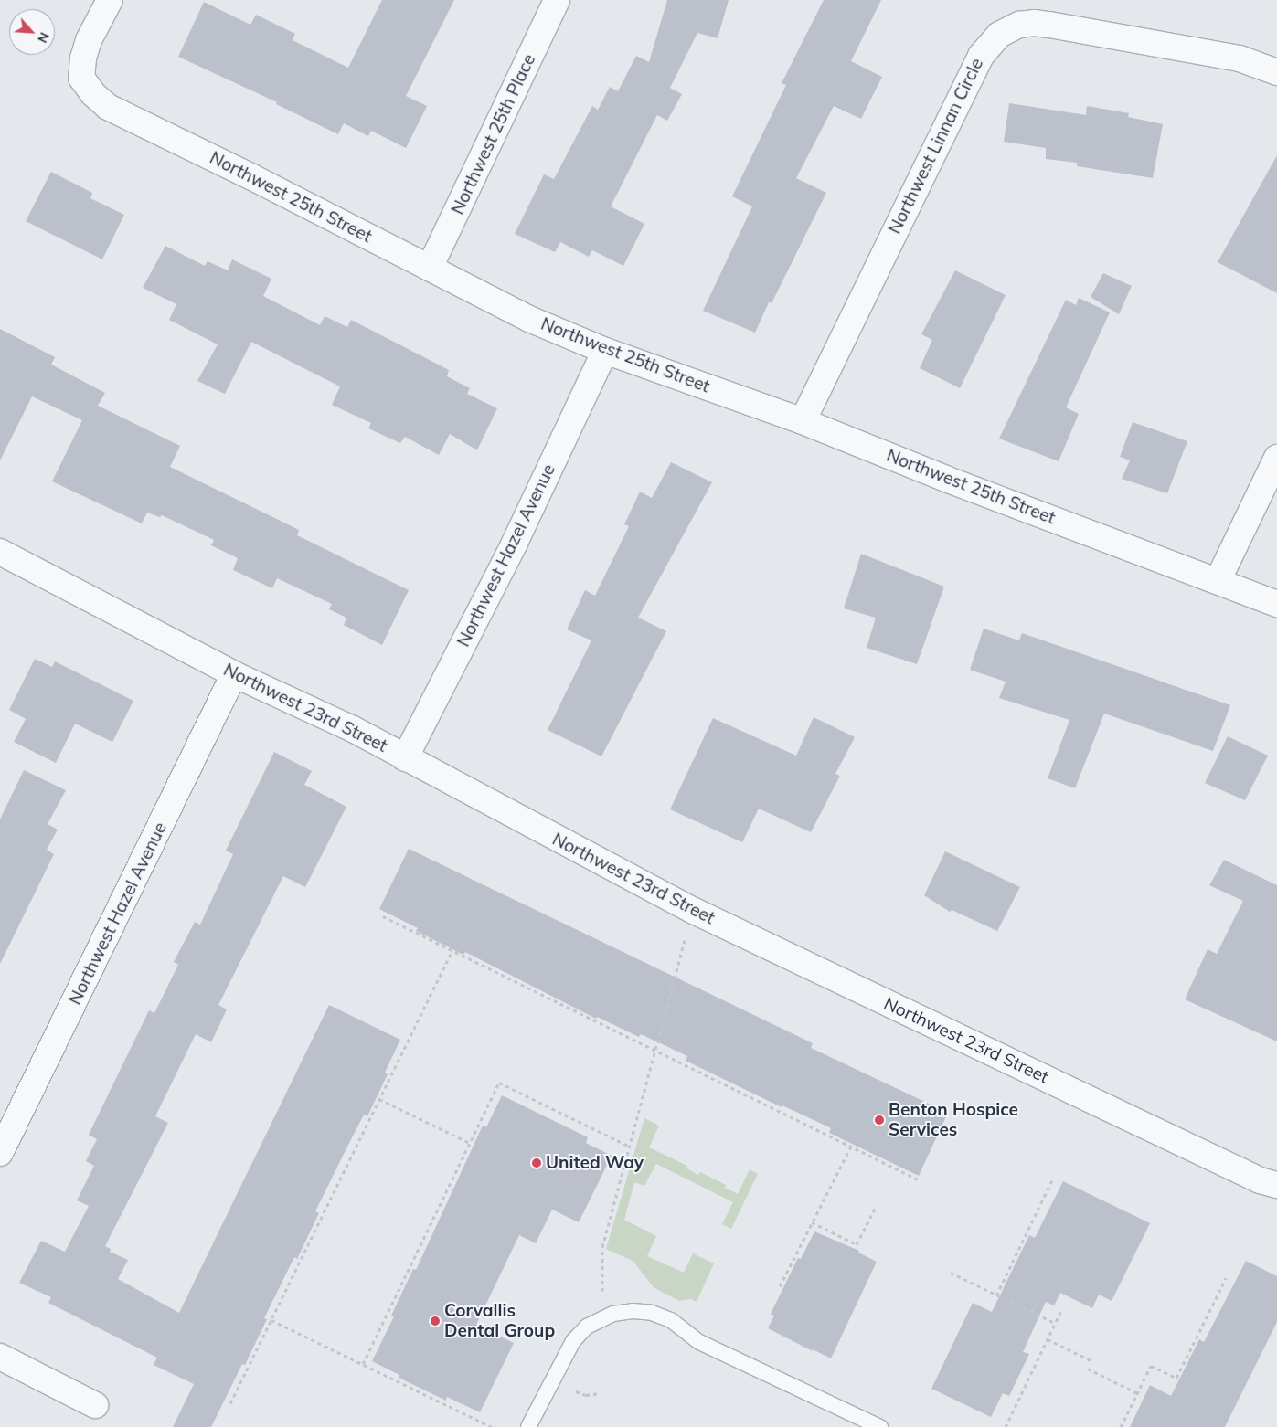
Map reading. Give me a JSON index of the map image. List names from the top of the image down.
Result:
{
  "streets": {
    "street": [
      "Northwest 25th Place",
      "Northwest Linnan Circle",
      "Northwest 25th Street",
      "Northwest Hazel Avenue",
      "Northwest 23rd Street"
    ]
  },
  "crossings": [
    ["Northwest 25th Place", "Northwest 25th Street"],
    ["Northwest Linnan Circle", "Northwest 25th Street"],
    ["Northwest 25th Street", "Northwest Hazel Avenue"],
    ["Northwest Hazel Avenue", "Northwest 23rd Street"]
  ],
  "places": ["Benton Hospice Services", "United Way", "Corvallis Dental Group"],
  "north": "bottom right"
}
